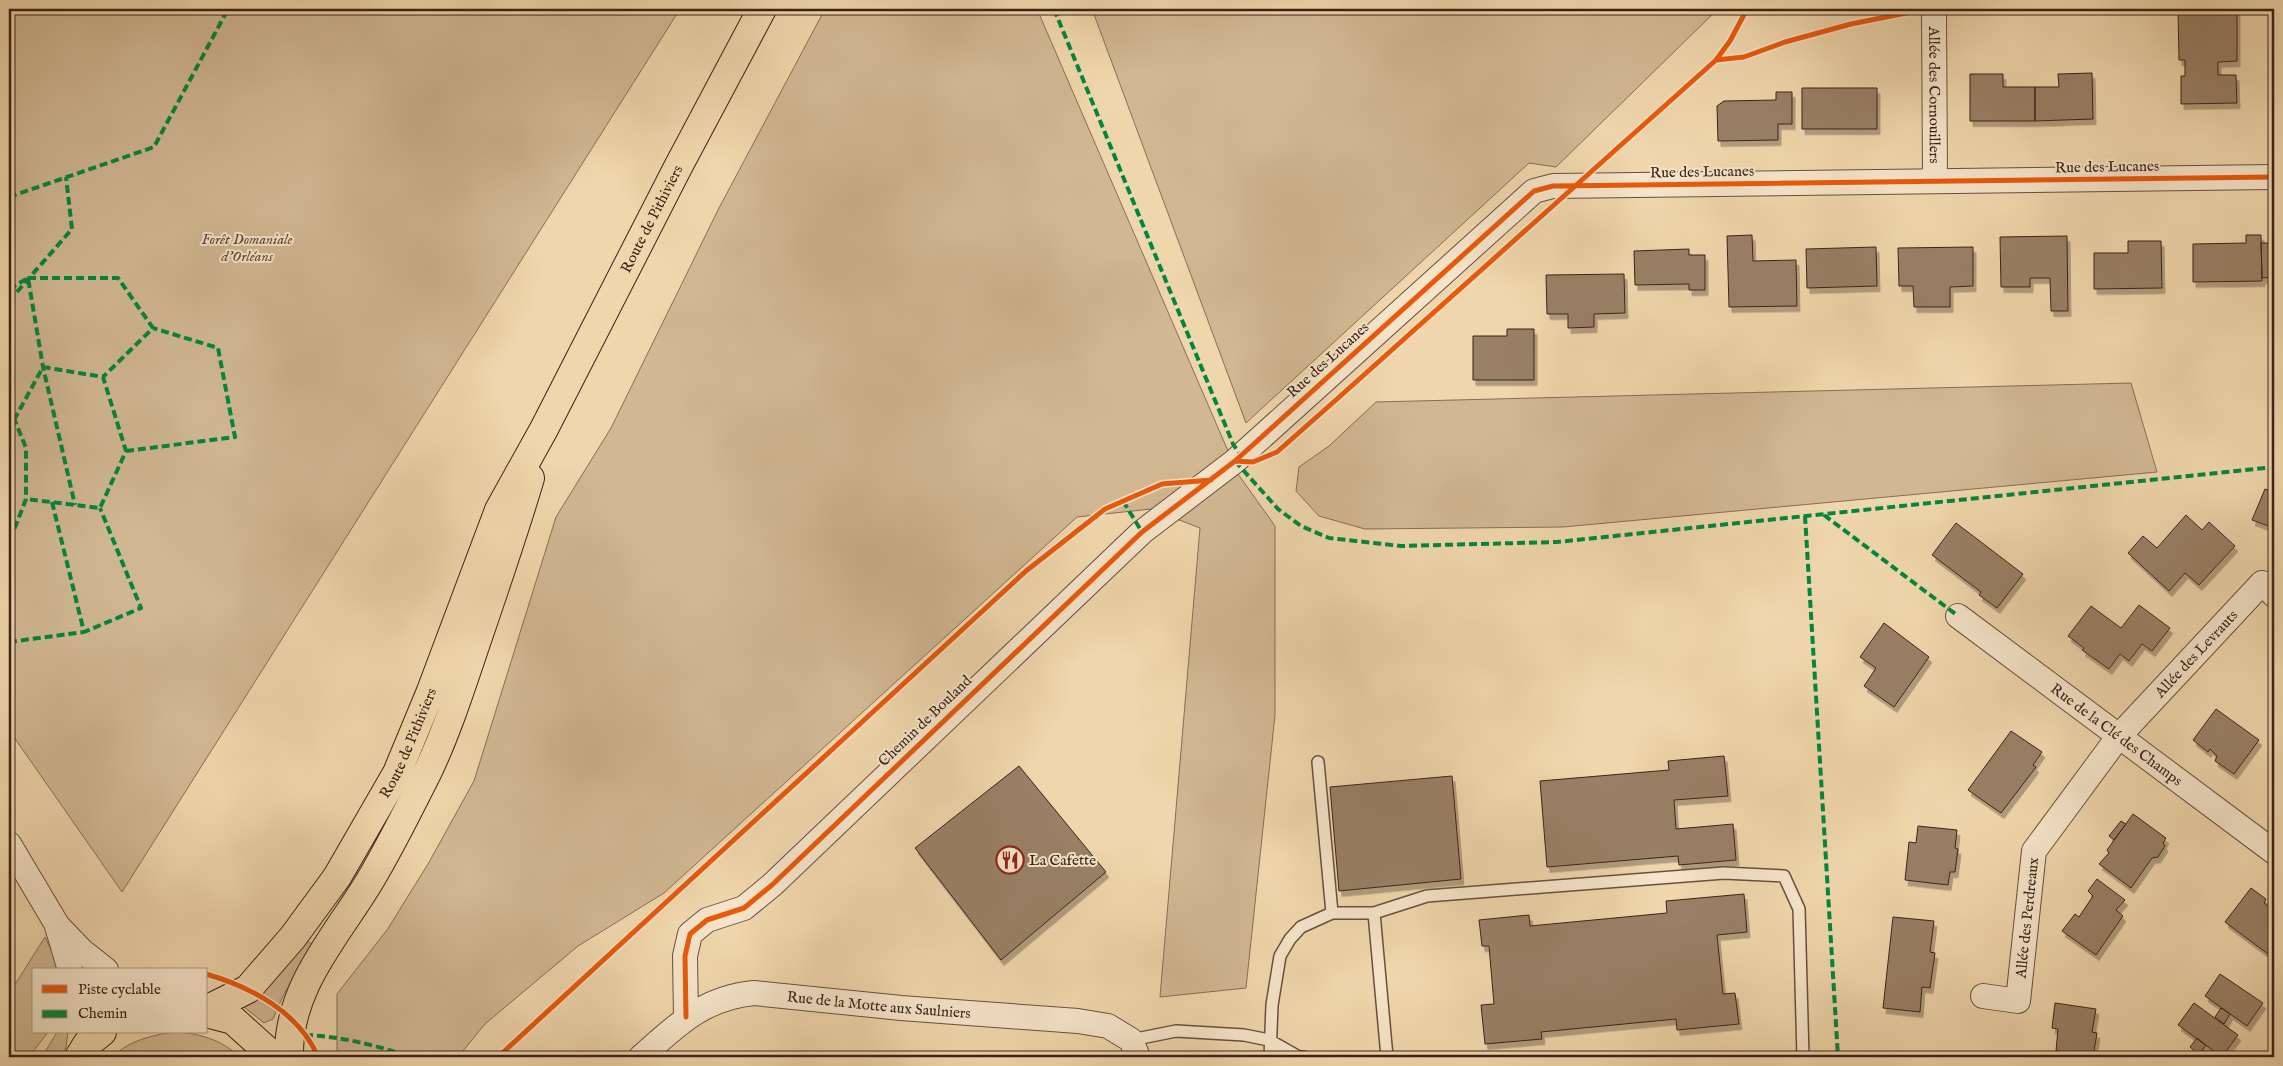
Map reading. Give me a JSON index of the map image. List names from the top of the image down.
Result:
{
  "streets": {
    "main road": ["Route de Pithiviers"],
    "street": [
      "Allée des Cornouillers",
      "Rue des Lucanes",
      "Allée des Levrauts",
      "Chemin de Bouland",
      "Rue de la Clé des Champs",
      "Allée des Perdreaux",
      "Rue de la Motte aux Saulniers"
    ]
  },
  "crossings": [
    ["Allée des Cornouillers", "Rue des Lucanes"],
    ["Rue des Lucanes", "Chemin de Bouland"],
    ["Allée des Levrauts", "Rue de la Clé des Champs"],
    ["Allée des Levrauts", "Allée des Perdreaux"],
    ["Chemin de Bouland", "Rue de la Motte aux Saulniers"],
    ["Rue de la Clé des Champs", "Allée des Perdreaux"]
  ],
  "parks": ["Forêt Domaniale d'Orléans"],
  "places": {
    "restaurant": ["La Cafette"]
  },
  "legend": ["Piste cyclable", "Chemin"]
}
